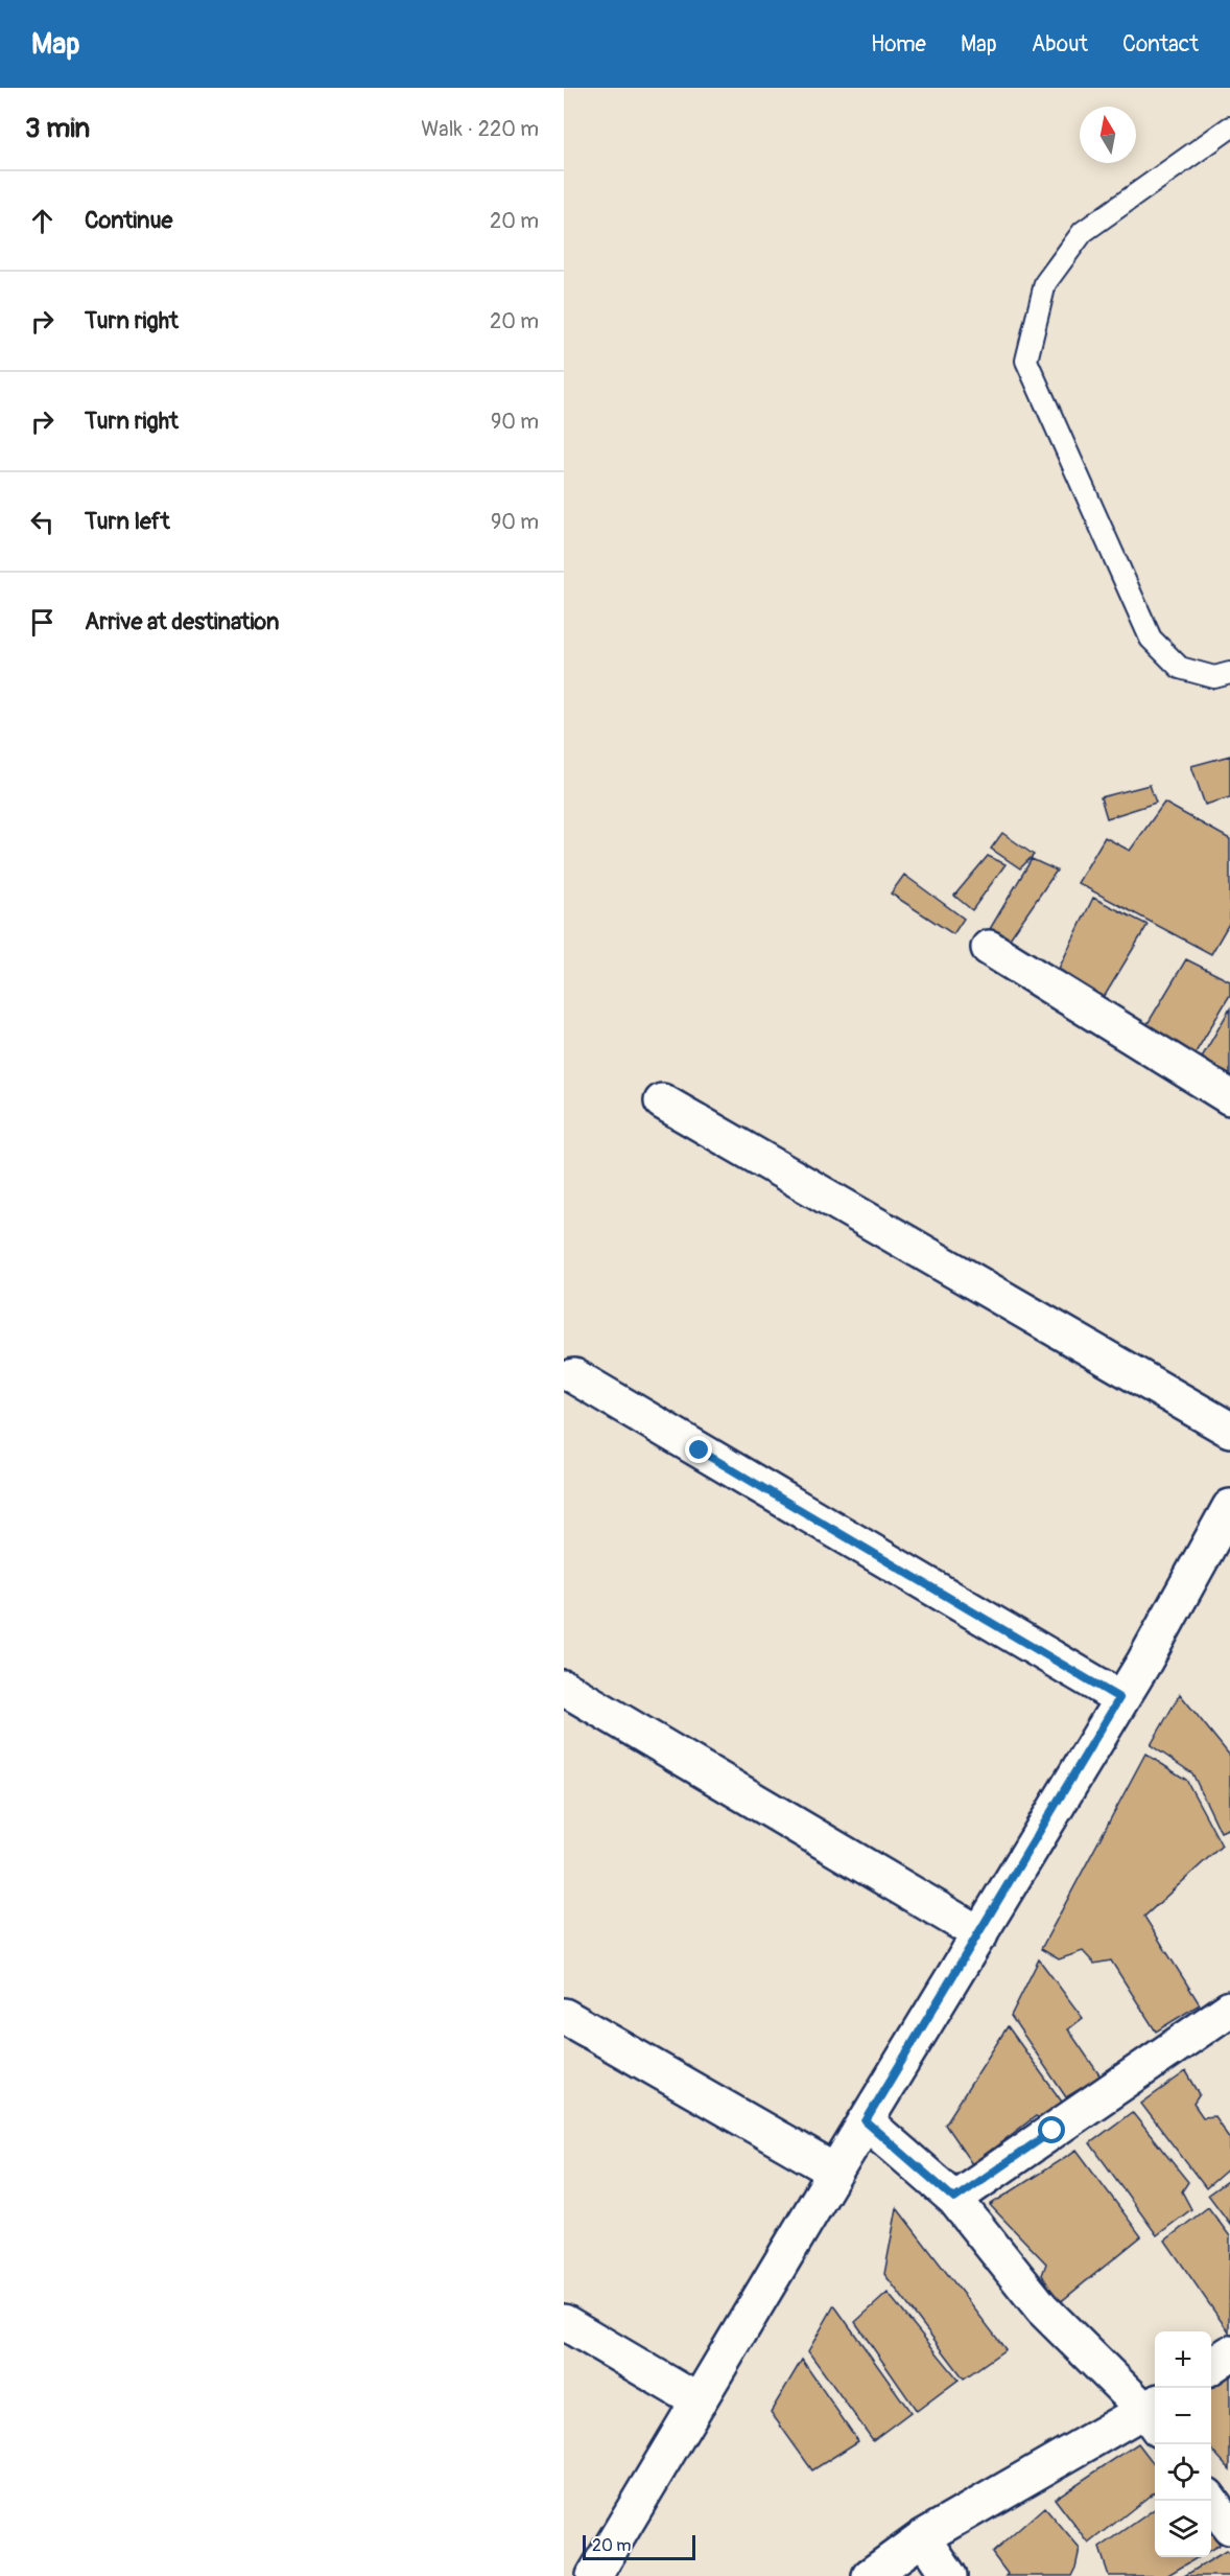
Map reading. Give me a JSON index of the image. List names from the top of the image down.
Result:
{
  "scale_bar": "20 m",
  "north": "top",
  "page": {
    "header": "Map",
    "nav": [
      "Home",
      "Map",
      "About",
      "Contact"
    ],
    "heading": ["3 min", "Walk · 220 m"],
    "list": [
      ["Continue", "20 m"],
      ["Turn right", "20 m"],
      ["Turn right", "90 m"],
      ["Turn left", "90 m"],
      "Arrive at destination"
    ],
    "map_buttons": ["+", "−"],
    "scale": "20 m"
  }
}
